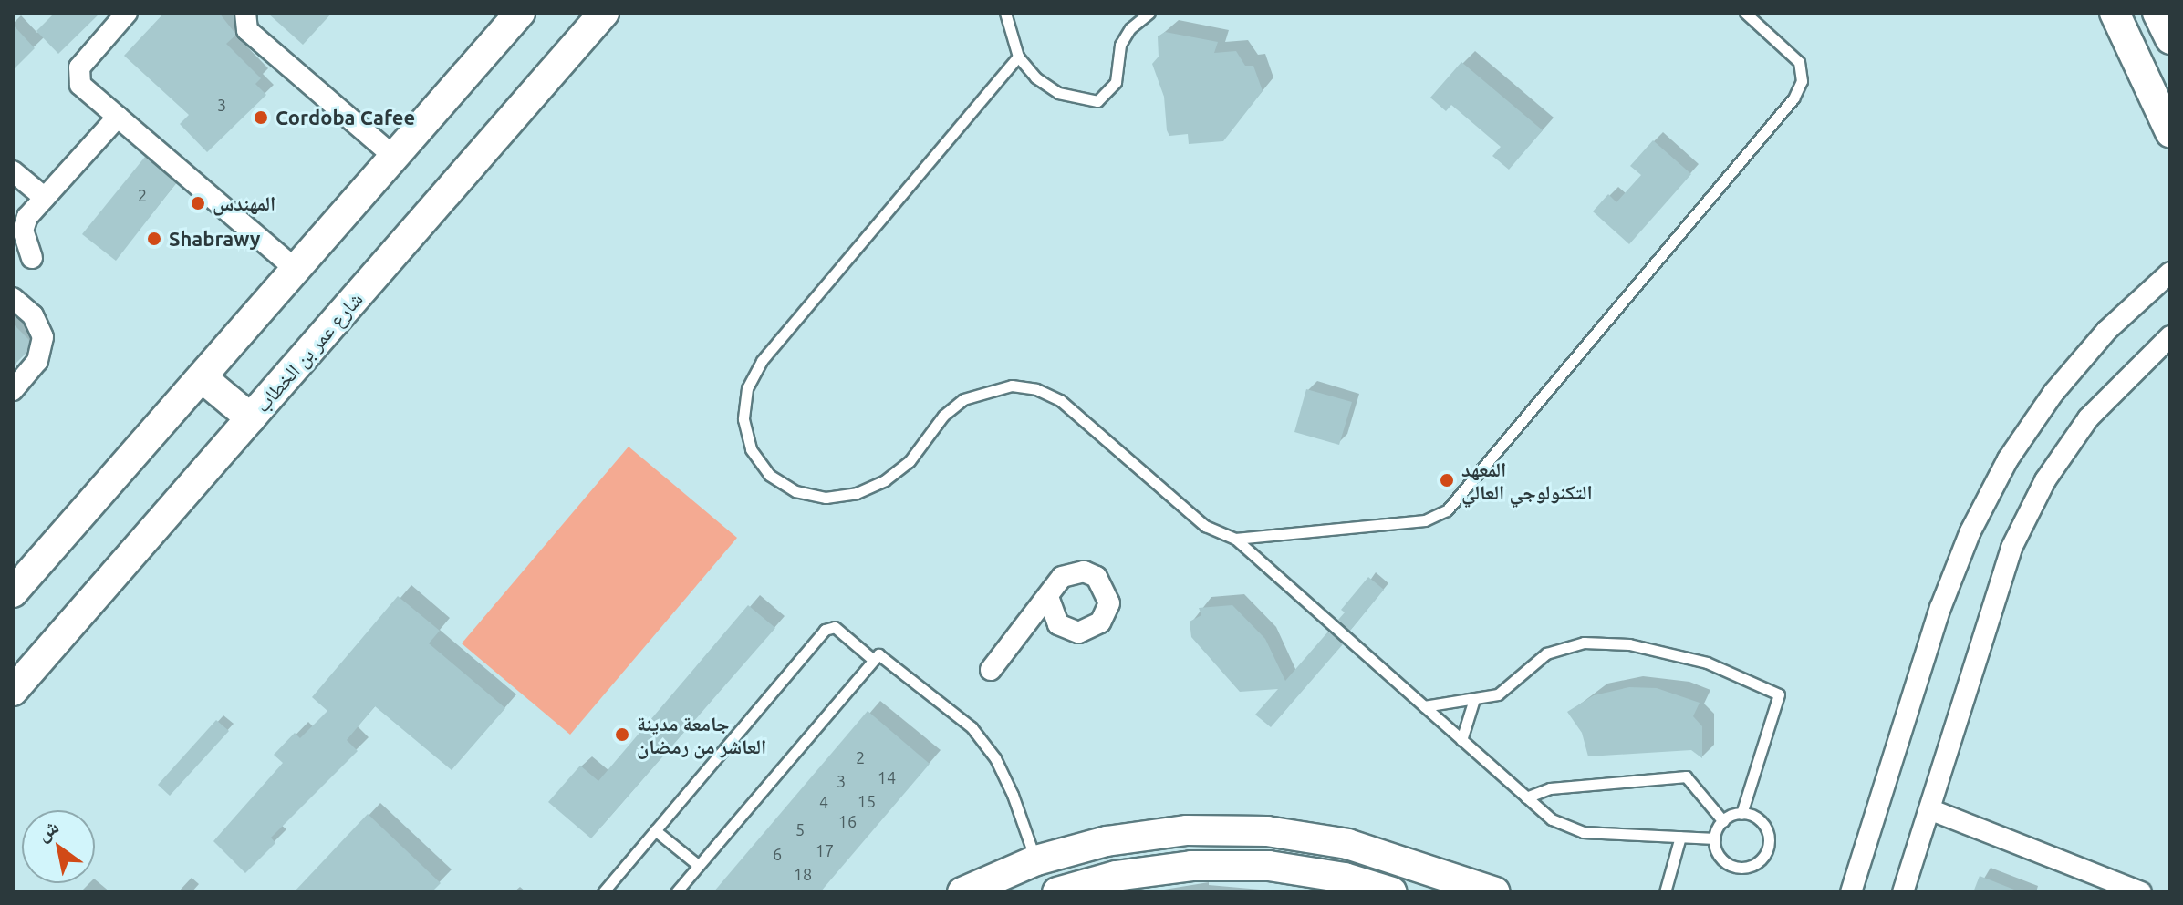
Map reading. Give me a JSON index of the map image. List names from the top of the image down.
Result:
{
  "streets": {
    "street": ["شارع عمر بن الخطاب"]
  },
  "places": [
    "Cordoba Cafee",
    "المهندس",
    "Shabrawy",
    "المعهد التكنولوجي العالي",
    "جامعة مدينة العاشر من رمضان"
  ],
  "house_numbers": [
    "3",
    "2",
    "2",
    "14",
    "3",
    "15",
    "4",
    "16",
    "5",
    "17",
    "6",
    "18"
  ],
  "north": "top left"
}
